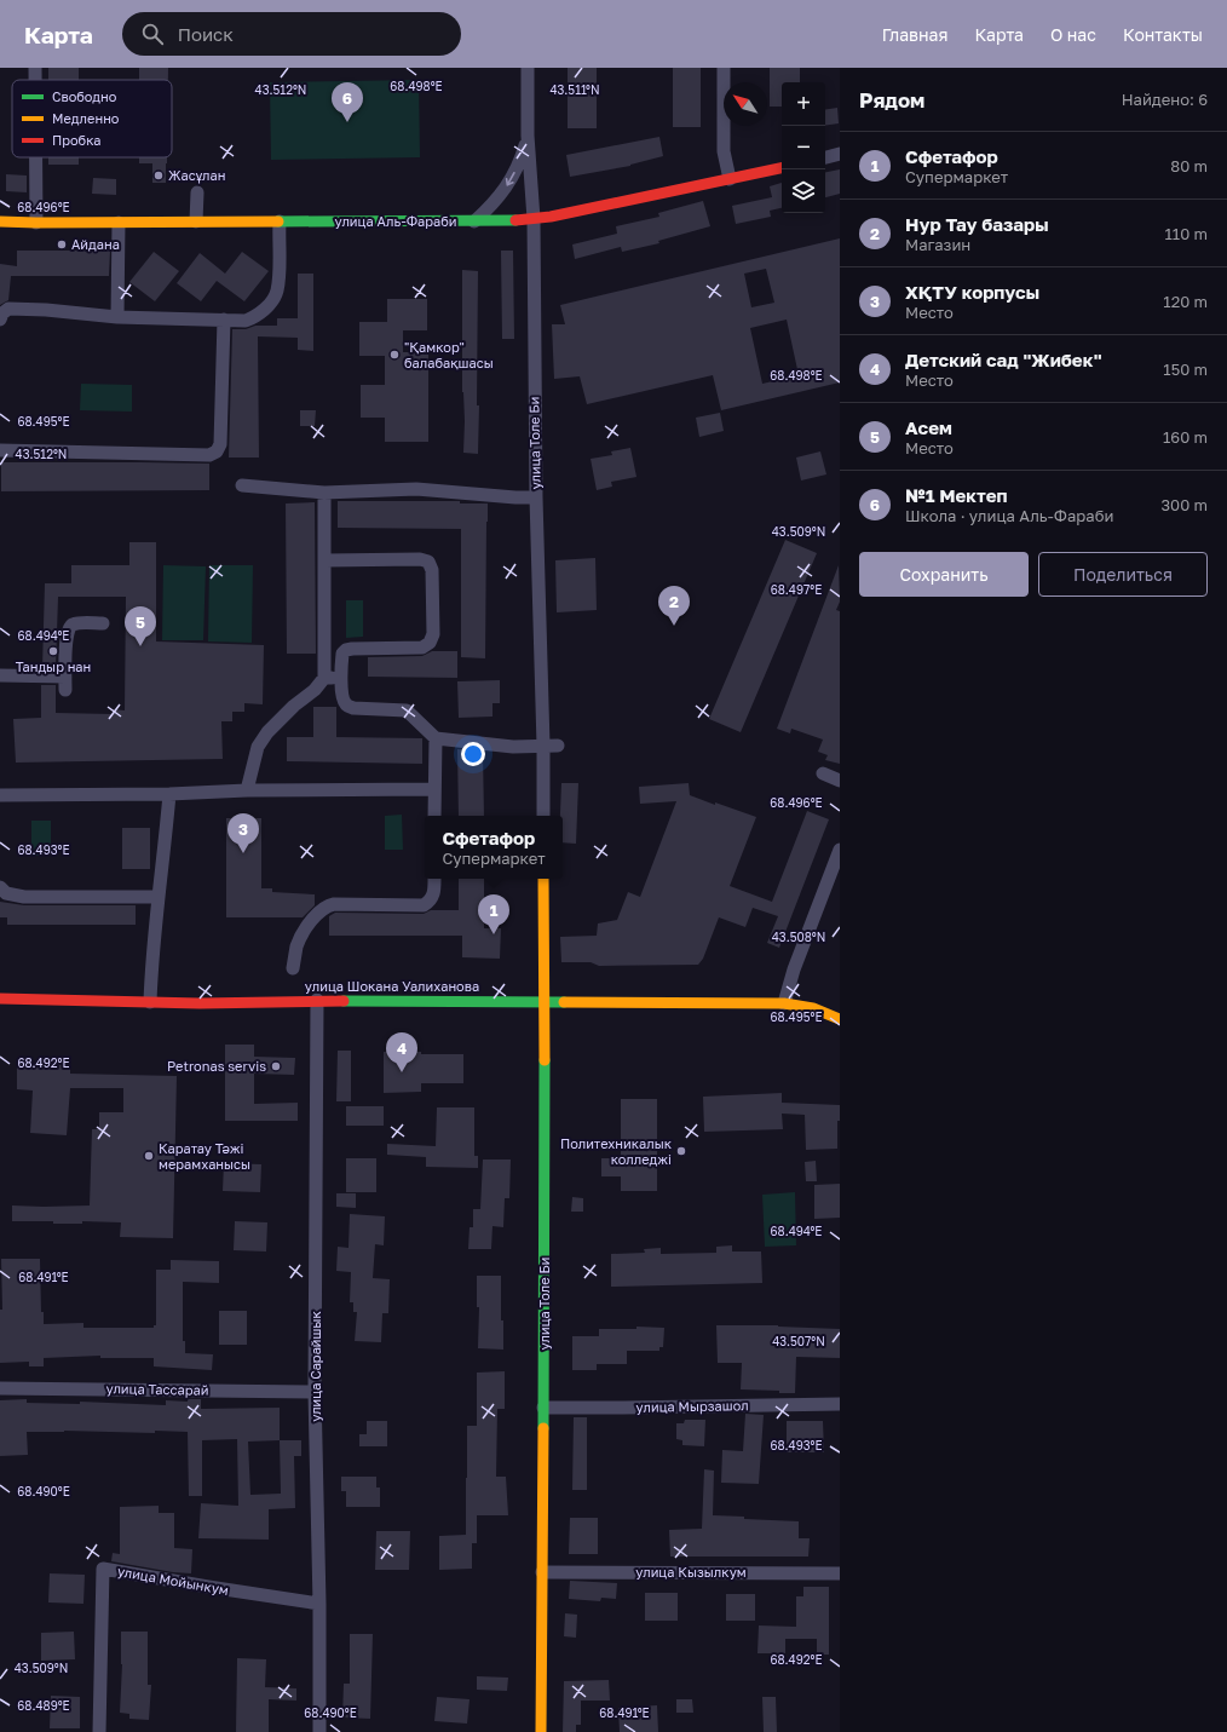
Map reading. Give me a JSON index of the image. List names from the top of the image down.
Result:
{
  "streets": {
    "street": [
      "улица Аль-Фараби",
      "улица Толе Би",
      "улица Шокана Уалиханова",
      "улица Сарайшык",
      "улица Тассарай",
      "улица Мырзашол",
      "улица Кызылкум",
      "улица Мойынкум"
    ]
  },
  "crossings": [
    ["улица Аль-Фараби", "улица Толе Би"],
    ["улица Толе Би", "улица Шокана Уалиханова"],
    ["улица Толе Би", "улица Мырзашол"],
    ["улица Толе Би", "улица Кызылкум"],
    ["улица Шокана Уалиханова", "улица Сарайшык"],
    ["улица Сарайшык", "улица Тассарай"],
    ["улица Сарайшык", "улица Мойынкум"]
  ],
  "places": [
    "Жасұлан",
    "Айдана",
    "\"Қамкор\" балабақшасы",
    "Тандыр нан",
    "Petronas servis",
    "Политехникалык колледжі",
    "Каратау Тәжі мерамханысы"
  ],
  "legend": ["Свободно", "Медленно", "Пробка"],
  "north": "top left",
  "page": {
    "header": "Карта",
    "search": "Поиск",
    "nav": [
      "Главная",
      "Карта",
      "О нас",
      "Контакты"
    ],
    "heading": ["Рядом", "Найдено: 6"],
    "map_buttons": ["+", "−"],
    "pins": [
      "6",
      "2",
      "5",
      "3",
      "1",
      "4"
    ],
    "list": [
      {
        "mark": "1",
        "name": "Сфетафор",
        "note": "Супермаркет",
        "value": "80 m"
      },
      {
        "mark": "2",
        "name": "Нур Тау базары",
        "note": "Магазин",
        "value": "110 m"
      },
      {
        "mark": "3",
        "name": "ХҚТУ корпусы",
        "note": "Место",
        "value": "120 m"
      },
      {
        "mark": "4",
        "name": "Детский сад \"Жибек\"",
        "note": "Место",
        "value": "150 m"
      },
      {
        "mark": "5",
        "name": "Асем",
        "note": "Место",
        "value": "160 m"
      },
      {
        "mark": "6",
        "name": "№1 Мектеп",
        "note": "Школа · улица Аль-Фараби",
        "value": "300 m"
      }
    ],
    "buttons": ["Сохранить", "Поделиться"],
    "popup": ["Сфетафор", "Супермаркет"]
  },
  "coordinates": [
    "68.498°E",
    "43.512°N",
    "43.511°N",
    "68.496°E",
    "68.495°E",
    "43.509°N",
    "68.497°E",
    "68.494°E",
    "68.493°E",
    "43.508°N",
    "68.492°E",
    "68.491°E",
    "43.507°N",
    "68.490°E",
    "68.489°E"
  ]
}
